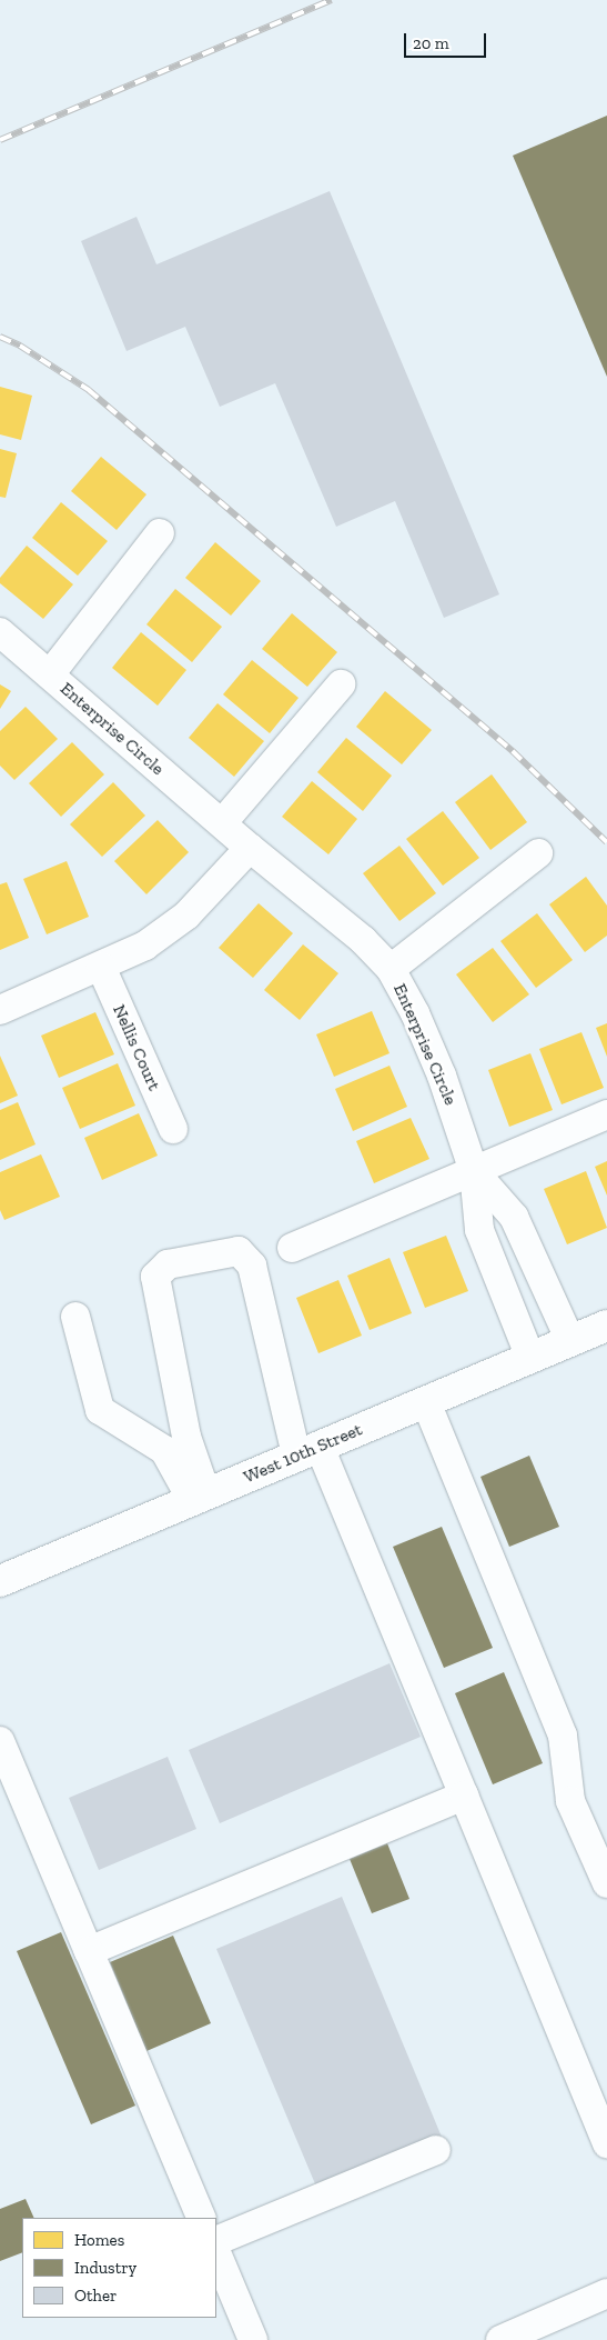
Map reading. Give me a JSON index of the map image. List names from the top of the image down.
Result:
{
  "streets": {
    "main road": ["West 10th Street"],
    "street": ["Enterprise Circle", "Nellis Court"]
  },
  "crossings": [
    ["Enterprise Circle", "West 10th Street"]
  ],
  "legend": ["Homes", "Industry", "Other"],
  "scale_bar": "20 m"
}
